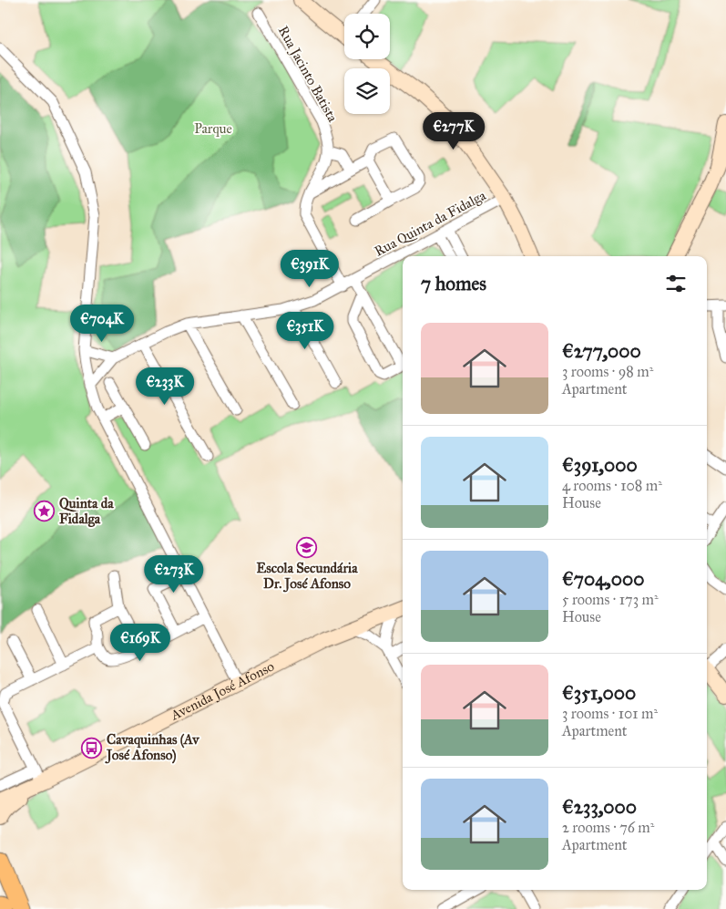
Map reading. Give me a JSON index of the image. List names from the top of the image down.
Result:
{
  "streets": {
    "street": ["Rua Jacinto Batista", "Rua Quinta da Fidalga", "Avenida José Afonso"]
  },
  "parks": ["Parque"],
  "places": {
    "place": ["Quinta da Fidalga"],
    "school or university": ["Escola Secundária Dr. José Afonso"],
    "bus stop": ["Cavaquinhas (Av José Afonso)"]
  },
  "page": {
    "price": [
      "€277K",
      "€391K",
      "€704K",
      "€351K",
      "€233K",
      "€273K",
      "€169K"
    ],
    "heading": "7 homes",
    "list": [
      {
        "name": "€277,000",
        "note": "3 rooms · 98 m² · Apartment"
      },
      {
        "name": "€391,000",
        "note": "4 rooms · 108 m² · House"
      },
      {
        "name": "€704,000",
        "note": "5 rooms · 173 m² · House"
      },
      {
        "name": "€351,000",
        "note": "3 rooms · 101 m² · Apartment"
      },
      {
        "name": "€233,000",
        "note": "2 rooms · 76 m² · Apartment"
      }
    ]
  }
}
